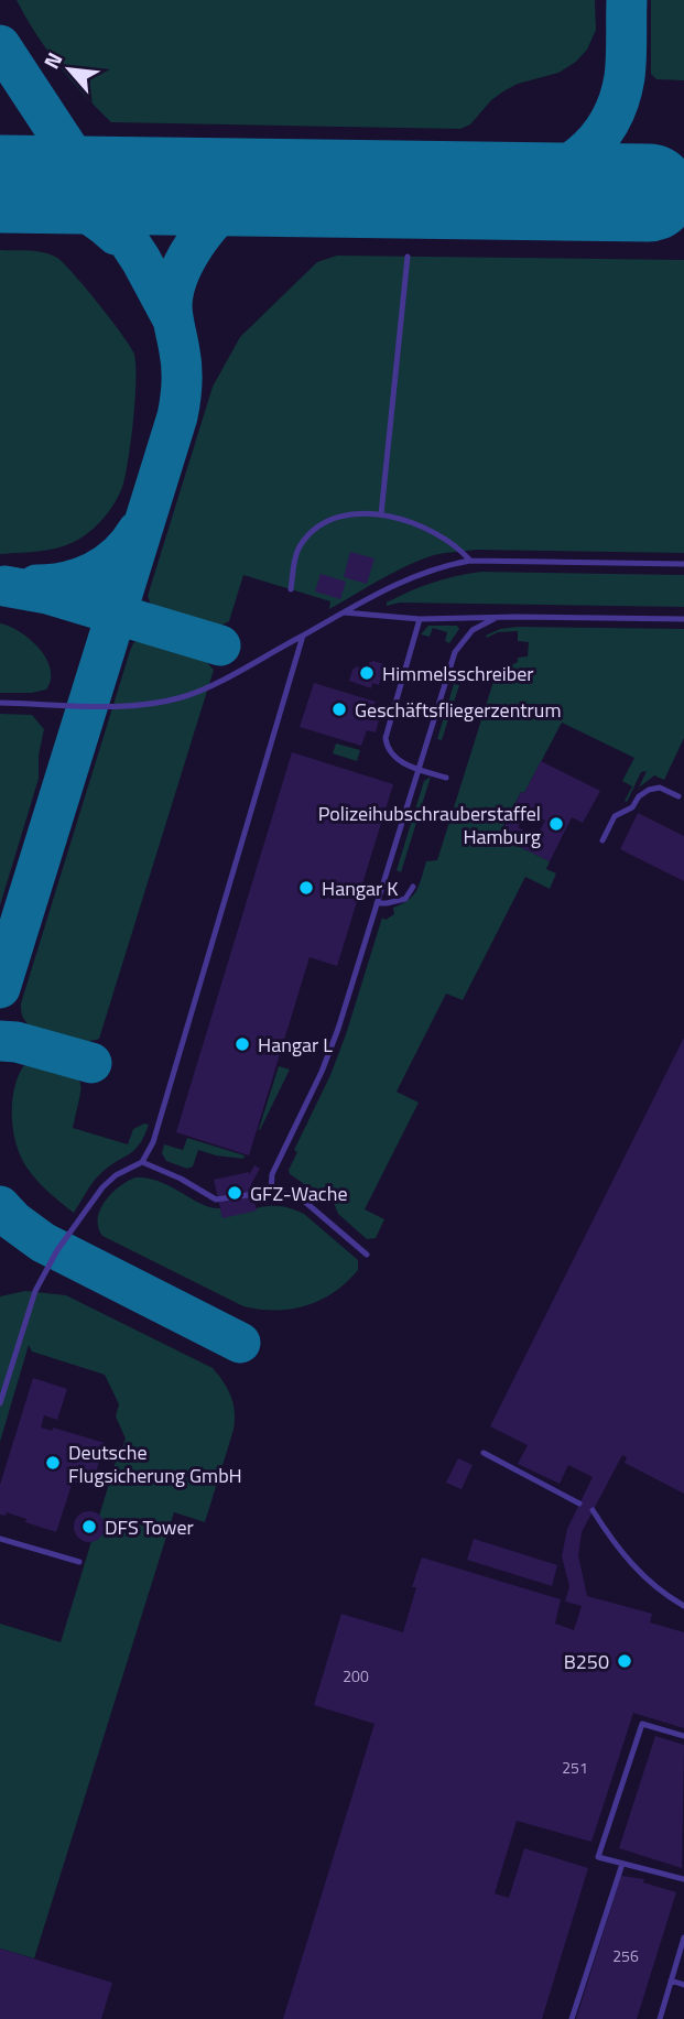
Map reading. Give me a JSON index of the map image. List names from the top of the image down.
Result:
{
  "places": [
    "Himmelsschreiber",
    "Geschäftsfliegerzentrum",
    "Polizeihubschrauberstaffel Hamburg",
    "Hangar K",
    "Hangar L",
    "GFZ-Wache",
    "Deutsche Flugsicherung GmbH",
    "DFS Tower",
    "B250"
  ],
  "house_numbers": ["200", "251", "256"],
  "north": "top left"
}
